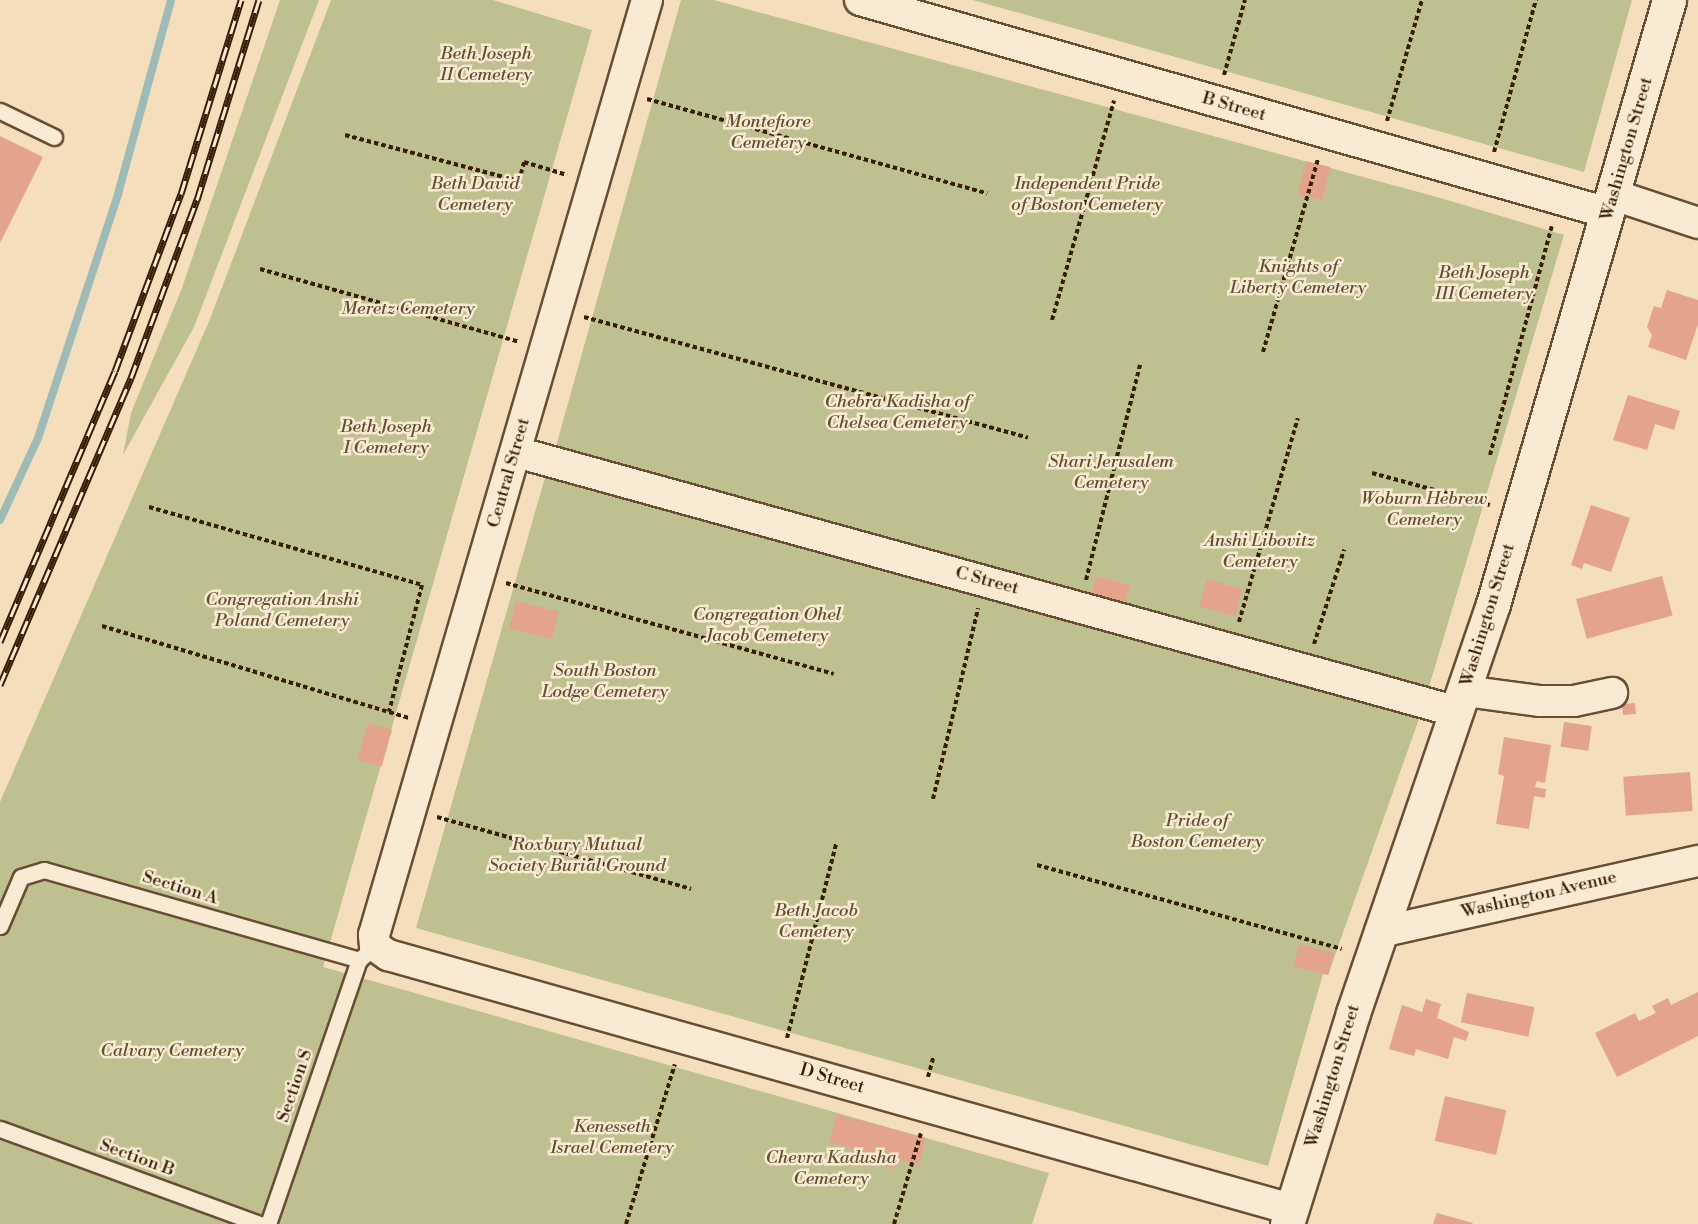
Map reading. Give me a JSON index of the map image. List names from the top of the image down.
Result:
{
  "streets": {
    "main road": ["Washington Street"],
    "street": [
      "B Street",
      "Central Street",
      "C Street",
      "Washington Avenue",
      "D Street"
    ],
    "lane": ["Section A", "Section S", "Section B"]
  },
  "crossings": [
    ["B Street", "Washington Street"],
    ["Washington Street", "C Street"],
    ["Washington Street", "Washington Avenue"],
    ["Washington Street", "D Street"],
    ["Central Street", "C Street"],
    ["Central Street", "Section A"],
    ["Central Street", "D Street"],
    ["Central Street", "Section S"],
    ["Section A", "D Street"],
    ["Section A", "Section S"],
    ["D Street", "Section S"]
  ],
  "parks": [
    "Beth Joseph II Cemetery",
    "Montefiore Cemetery",
    "Beth David Cemetery",
    "Independent Pride of Boston Cemetery",
    "Knights of Liberty Cemetery",
    "Beth Joseph III Cemetery",
    "Meretz Cemetery",
    "Chebra Kadisha of Chelsea Cemetery",
    "Beth Joseph I Cemetery",
    "Shari Jerusalem Cemetery",
    "Woburn Hebrew Cemetery",
    "Anshi Libovitz Cemetery",
    "Congregation Anshi Poland Cemetery",
    "Congregation Ohel Jacob Cemetery",
    "South Boston Lodge Cemetery",
    "Pride of Boston Cemetery",
    "Roxbury Mutual Society Burial Ground",
    "Beth Jacob Cemetery",
    "Calvary Cemetery",
    "Kenesseth Israel Cemetery",
    "Chevra Kadusha Cemetery"
  ]
}
